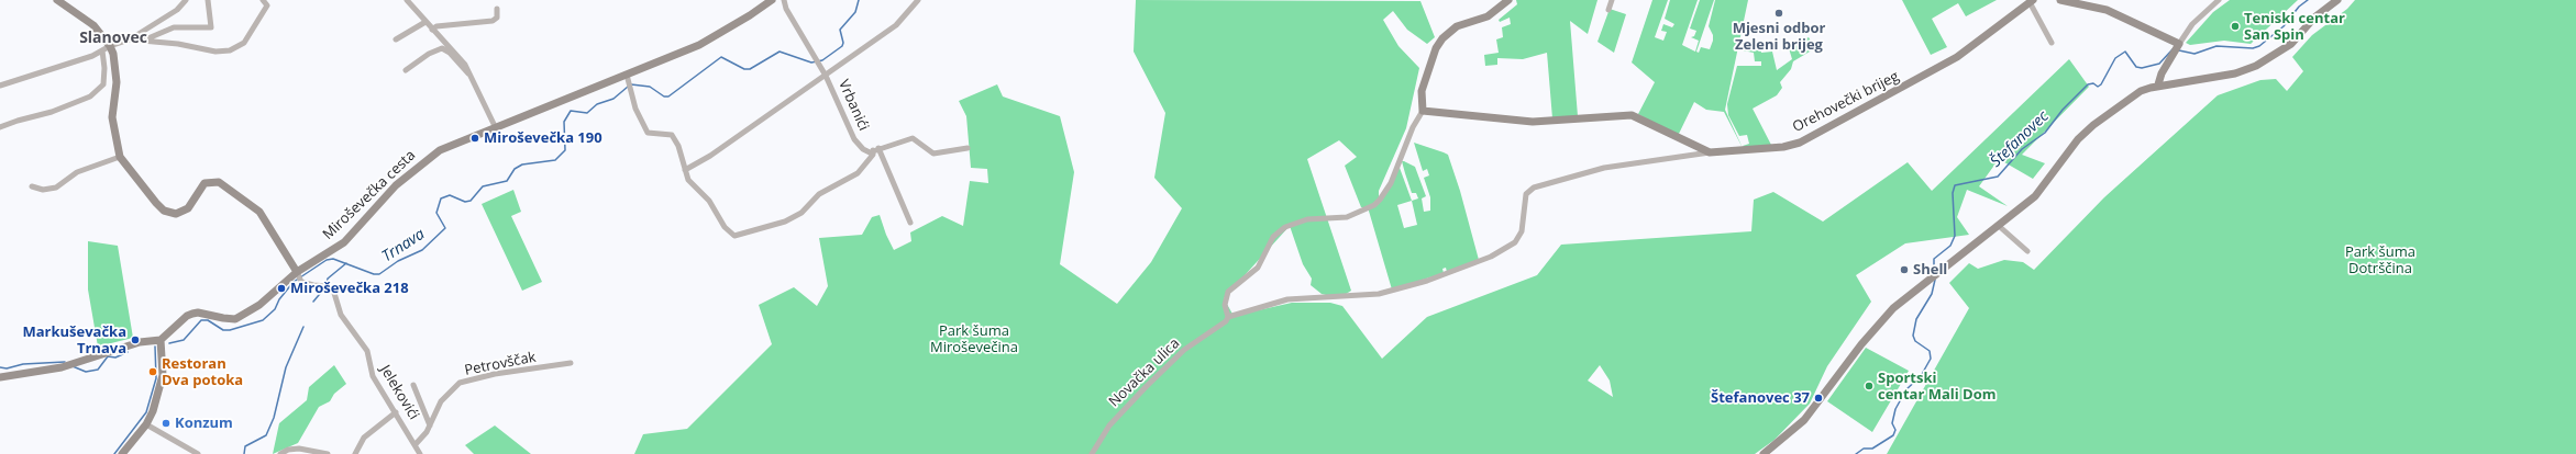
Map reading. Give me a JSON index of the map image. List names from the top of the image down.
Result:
{
  "streets": {
    "street": [
      "Orehovečki brijeg",
      "Vrbanići",
      "Miroševečka cesta",
      "Petrovščak",
      "Novačka ulica",
      "Jelekovići"
    ]
  },
  "crossings": [
    ["Miroševečka cesta", "Jelekovići"],
    ["Petrovščak", "Jelekovići"]
  ],
  "districts": ["Slanovec"],
  "water": ["Štefanovec", "Trnava"],
  "parks": ["Park šuma Dotrščina", "Park šuma Miroševečina"],
  "places": [
    "Mjesni odbor Zeleni brijeg",
    "Teniski centar San Spin",
    "Miroševečka 190",
    "Shell",
    "Miroševečka 218",
    "Markuševačka Trnava",
    "Restoran Dva potoka",
    "Sportski centar Mali Dom",
    "Štefanovec 37",
    "Konzum"
  ]
}
